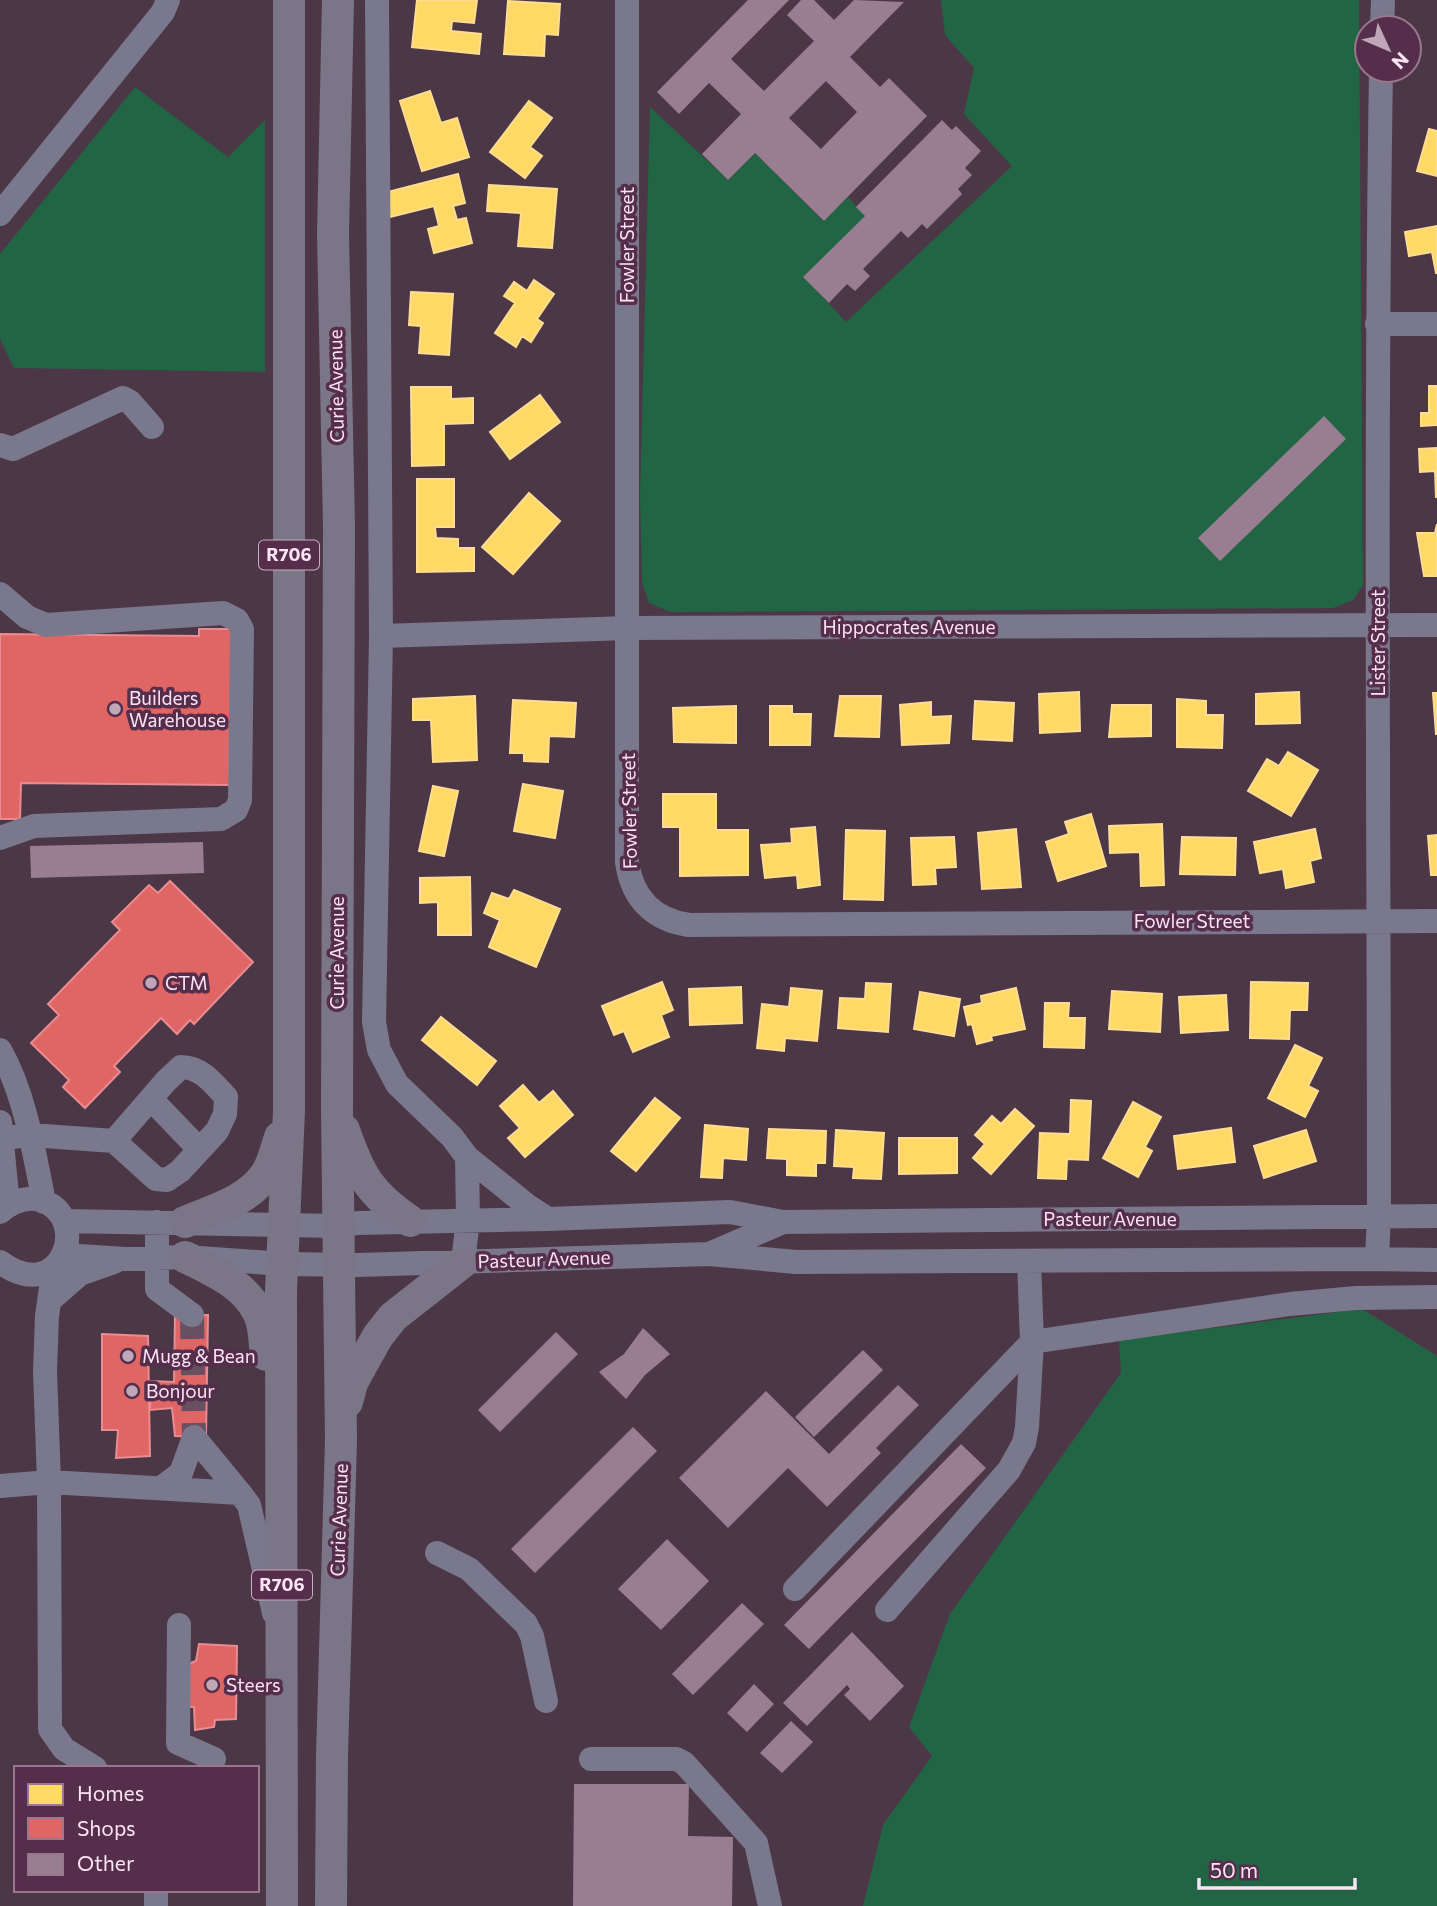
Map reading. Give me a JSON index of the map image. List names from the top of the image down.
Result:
{
  "streets": {
    "main road": ["Curie Avenue", "R706"],
    "street": [
      "Fowler Street",
      "Hippocrates Avenue",
      "Lister Street",
      "Pasteur Avenue"
    ]
  },
  "crossings": [
    ["Fowler Street", "Hippocrates Avenue"],
    ["Fowler Street", "Lister Street"],
    ["Curie Avenue", "Hippocrates Avenue"],
    ["Curie Avenue", "Pasteur Avenue"],
    ["R706", "Pasteur Avenue"],
    ["Hippocrates Avenue", "Lister Street"],
    ["Lister Street", "Pasteur Avenue"]
  ],
  "places": [
    "Builders Warehouse",
    "CTM",
    "Mugg & Bean",
    "Bonjour",
    "Steers"
  ],
  "legend": ["Homes", "Shops", "Other"],
  "scale_bar": "50 m",
  "north": "bottom right"
}
